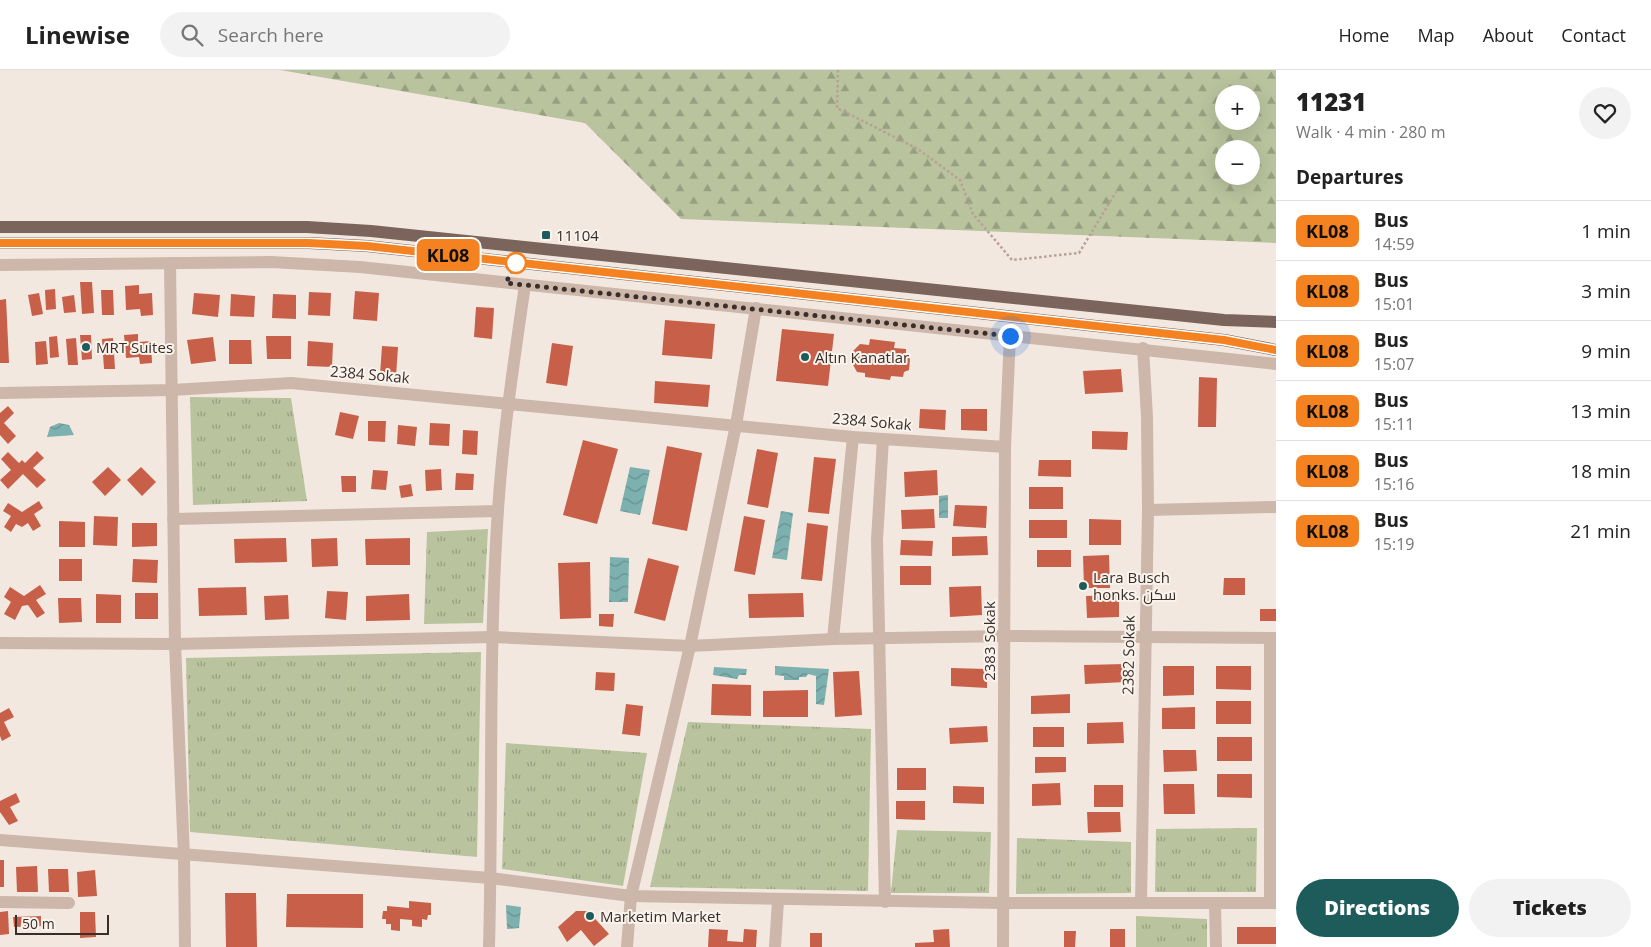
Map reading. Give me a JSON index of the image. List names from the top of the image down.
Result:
{
  "streets": {
    "street": ["2384 Sokak", "2383 Sokak", "2382 Sokak"]
  },
  "crossings": [
    ["2384 Sokak", "2383 Sokak"]
  ],
  "places": {
    "transit": ["11104"],
    "other": [
      "MRT Suites",
      "Altın Kanatlar",
      "Lara Busch honks. سكن",
      "Marketim Market"
    ]
  },
  "lines": ["bus line KL08"],
  "scale_bar": "50 m",
  "page": {
    "header": "Linewise",
    "search": "Search here",
    "nav": [
      "Home",
      "Map",
      "About",
      "Contact"
    ],
    "on_map": "KL08",
    "heading": [
      ["11231", "Walk · 4 min · 280 m"],
      "Departures"
    ],
    "map_buttons": ["+", "−"],
    "list": [
      {
        "mark": "KL08",
        "name": "Bus",
        "note": "14:59",
        "value": "1 min"
      },
      {
        "mark": "KL08",
        "name": "Bus",
        "note": "15:01",
        "value": "3 min"
      },
      {
        "mark": "KL08",
        "name": "Bus",
        "note": "15:07",
        "value": "9 min"
      },
      {
        "mark": "KL08",
        "name": "Bus",
        "note": "15:11",
        "value": "13 min"
      },
      {
        "mark": "KL08",
        "name": "Bus",
        "note": "15:16",
        "value": "18 min"
      },
      {
        "mark": "KL08",
        "name": "Bus",
        "note": "15:19",
        "value": "21 min"
      }
    ],
    "buttons": ["Directions", "Tickets"],
    "scale": "50 m"
  }
}
